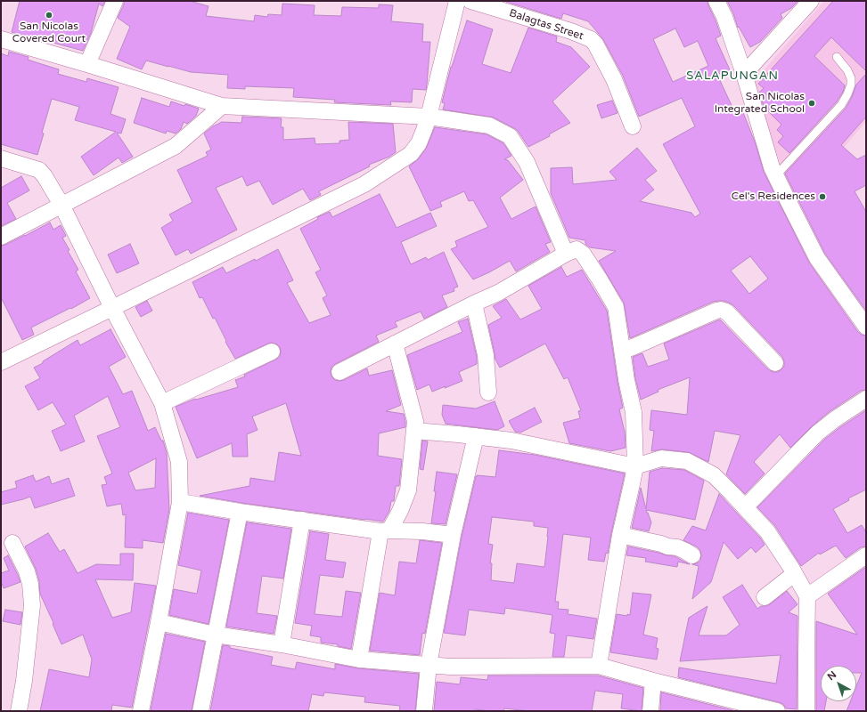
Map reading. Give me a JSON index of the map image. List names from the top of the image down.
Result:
{
  "streets": {
    "street": ["Balagtas Street"]
  },
  "districts": ["SALAPUNGAN"],
  "places": ["San Nicolas Covered Court", "San Nicolas Integrated School", "Cel's Residences"],
  "north": "top left"
}
